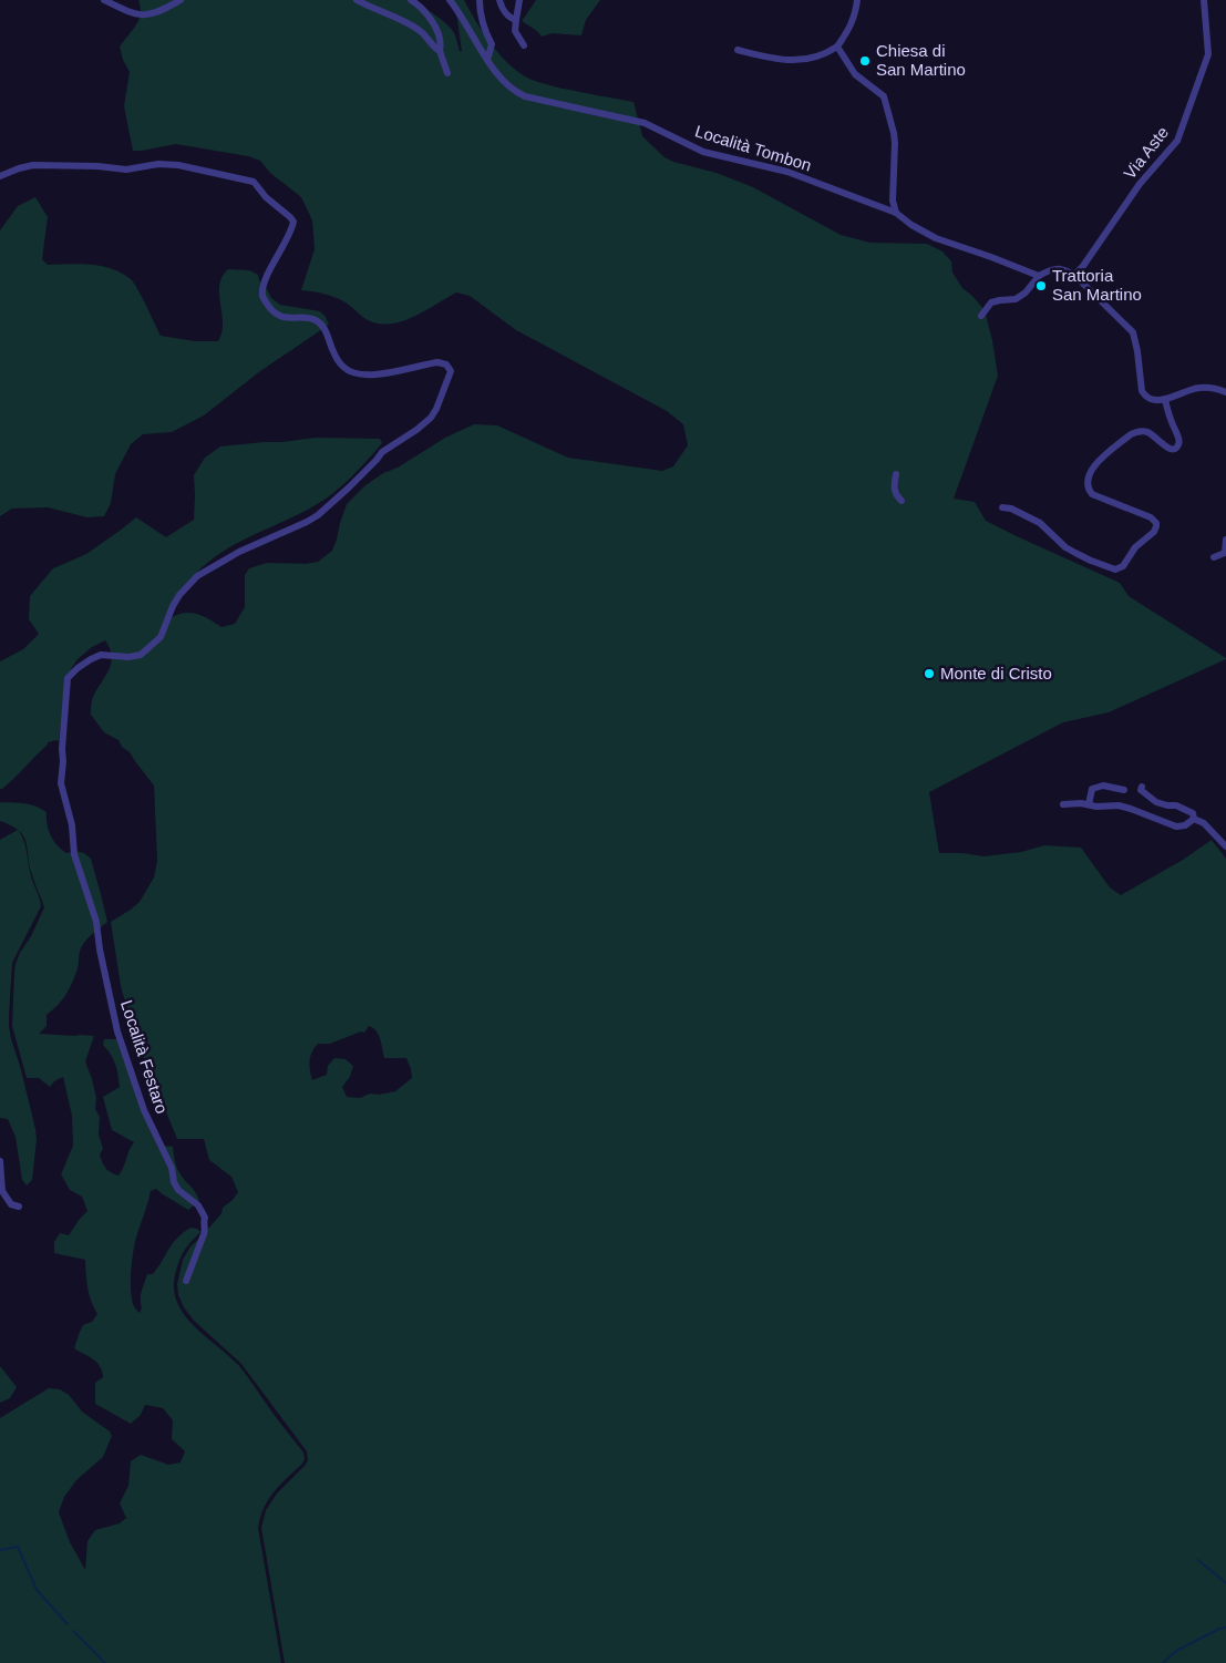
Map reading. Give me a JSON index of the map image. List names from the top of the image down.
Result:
{
  "streets": {
    "street": ["Località Tombon", "Via Aste", "Località Festaro"]
  },
  "places": ["Chiesa di San Martino", "Trattoria San Martino", "Monte di Cristo"]
}
